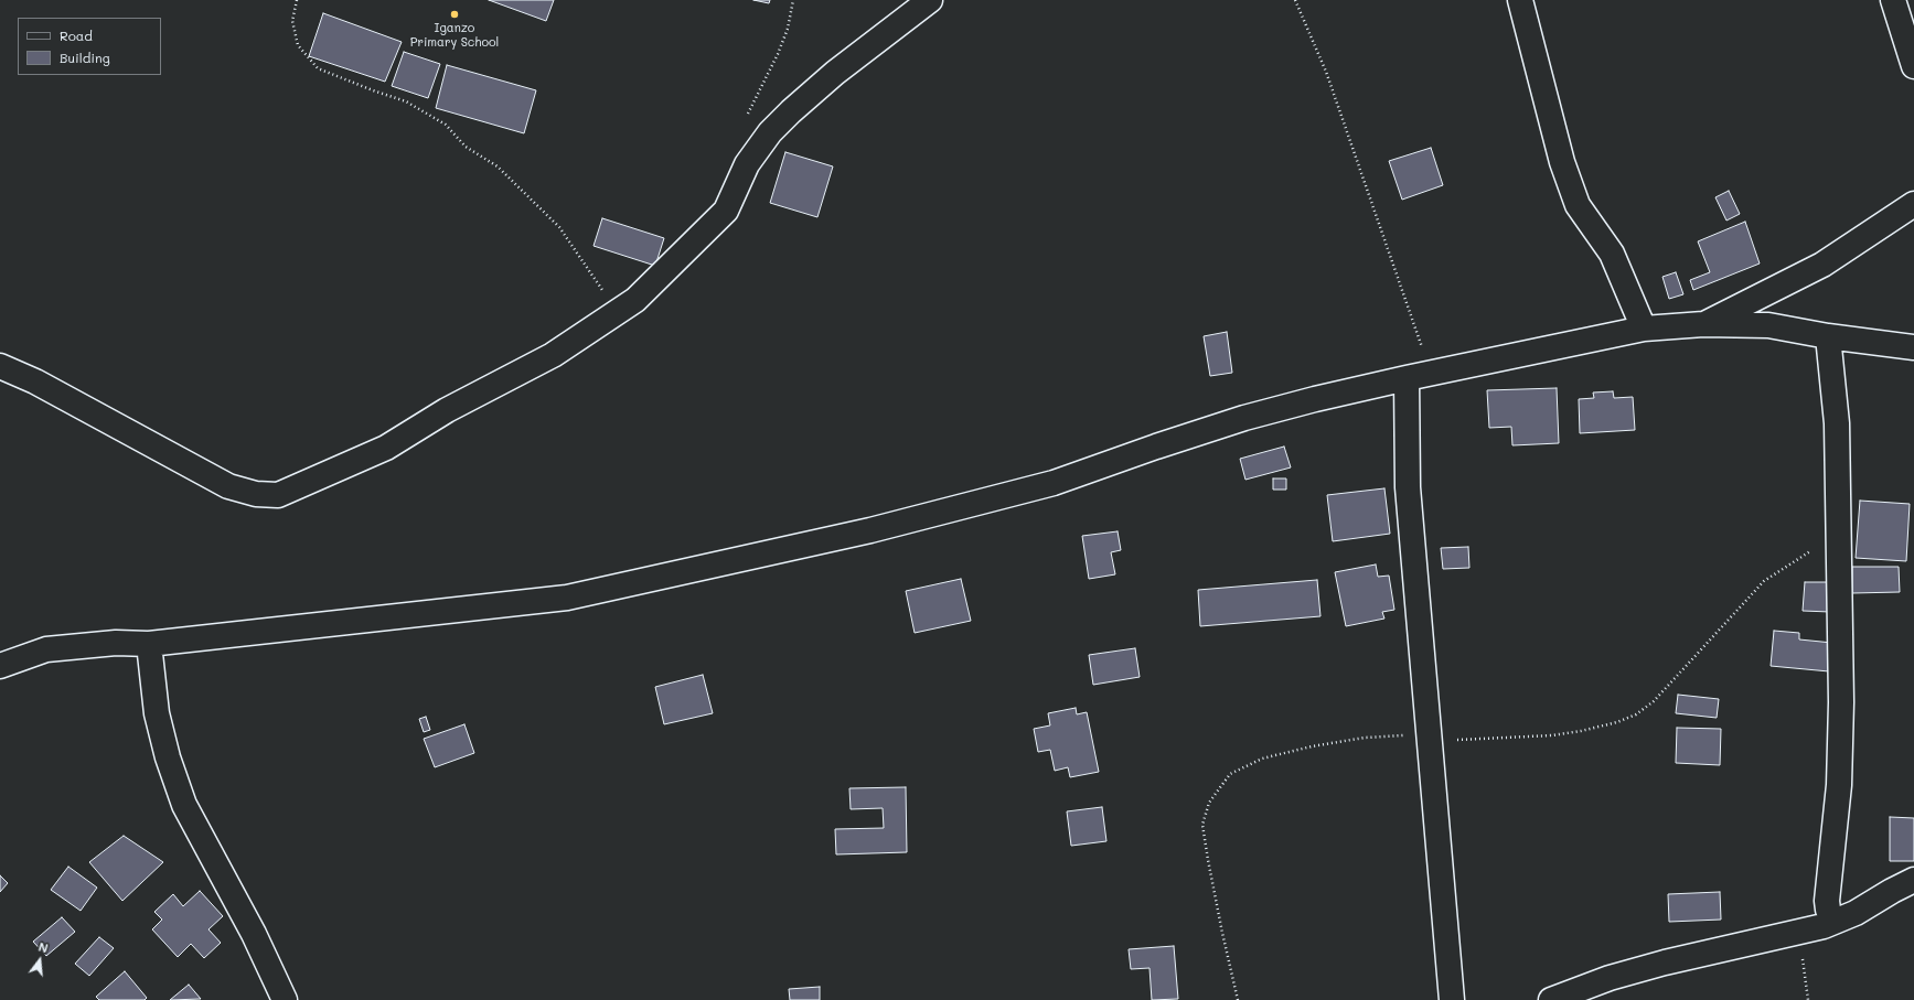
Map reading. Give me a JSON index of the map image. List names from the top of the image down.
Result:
{
  "places": ["Iganzo Primary School"],
  "legend": ["Road", "Building"],
  "north": "top"
}
